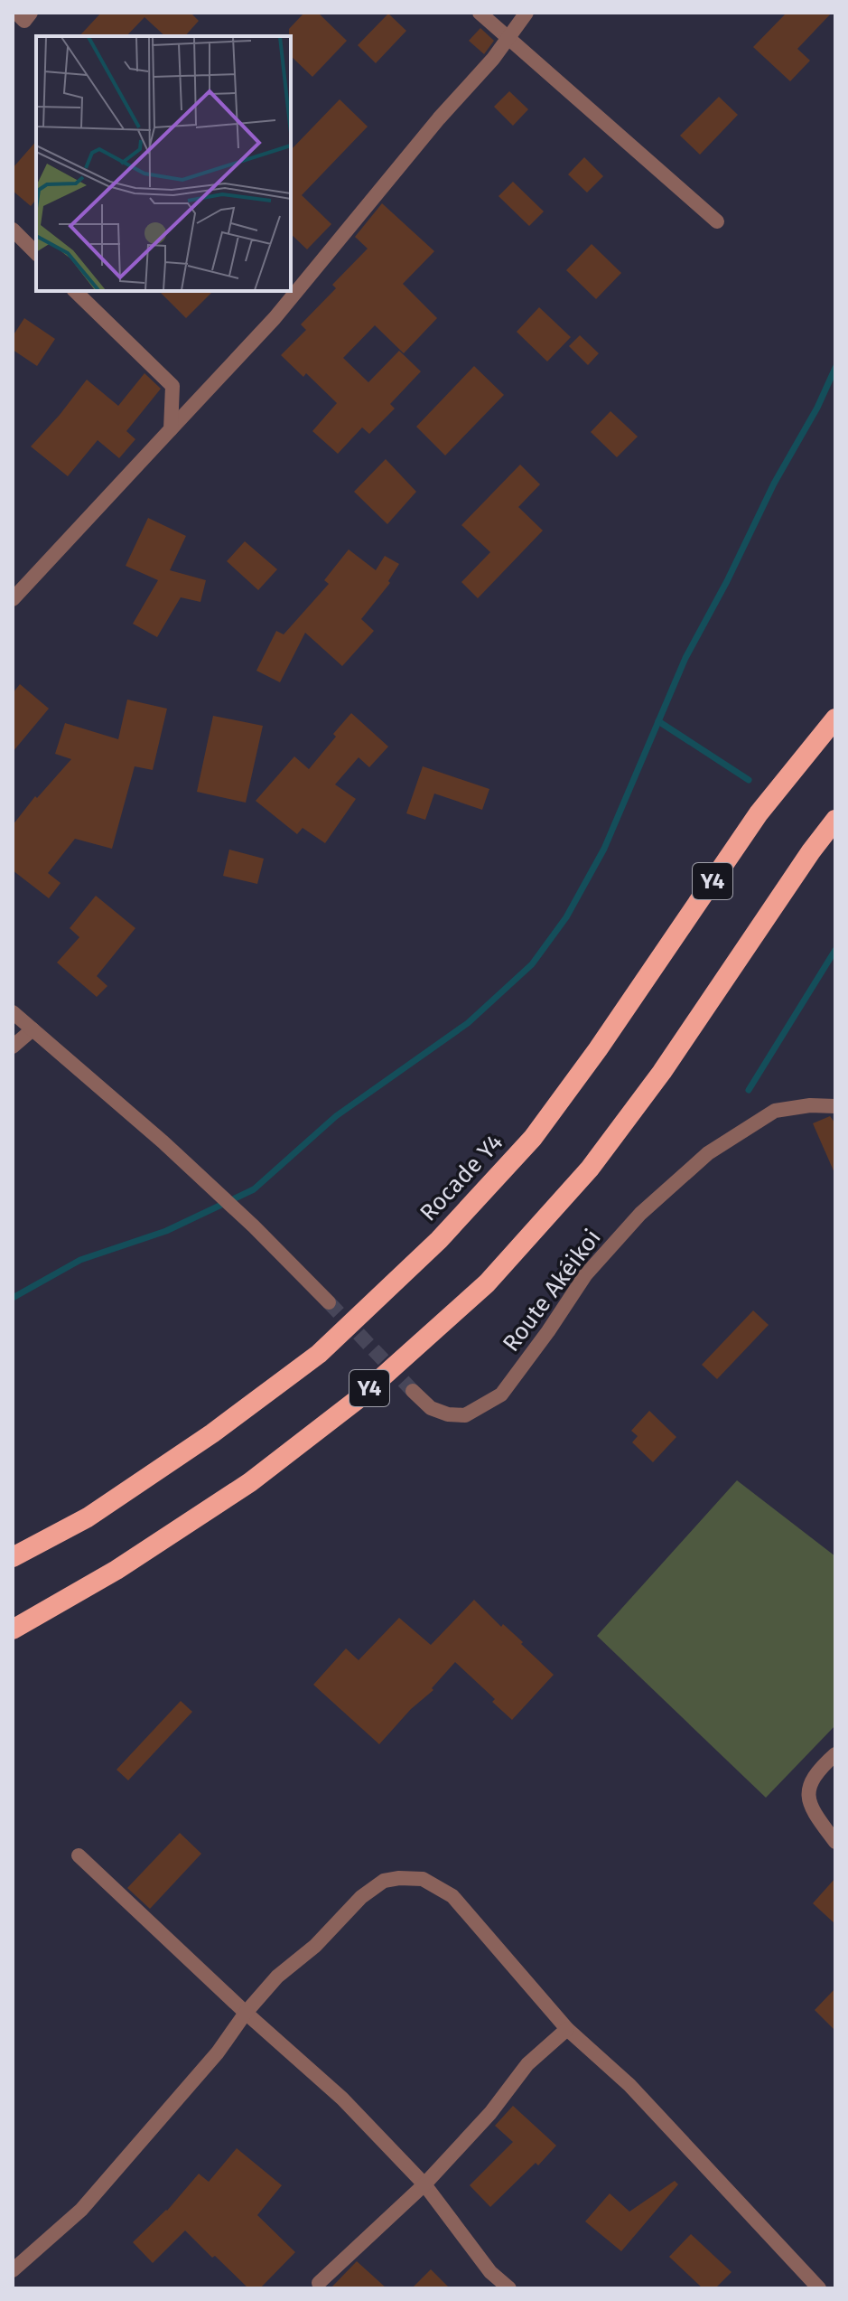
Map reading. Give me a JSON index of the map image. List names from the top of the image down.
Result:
{
  "streets": {
    "highway": ["Y4", "Rocade Y4"],
    "street": ["Route Akéikoi"]
  }
}
